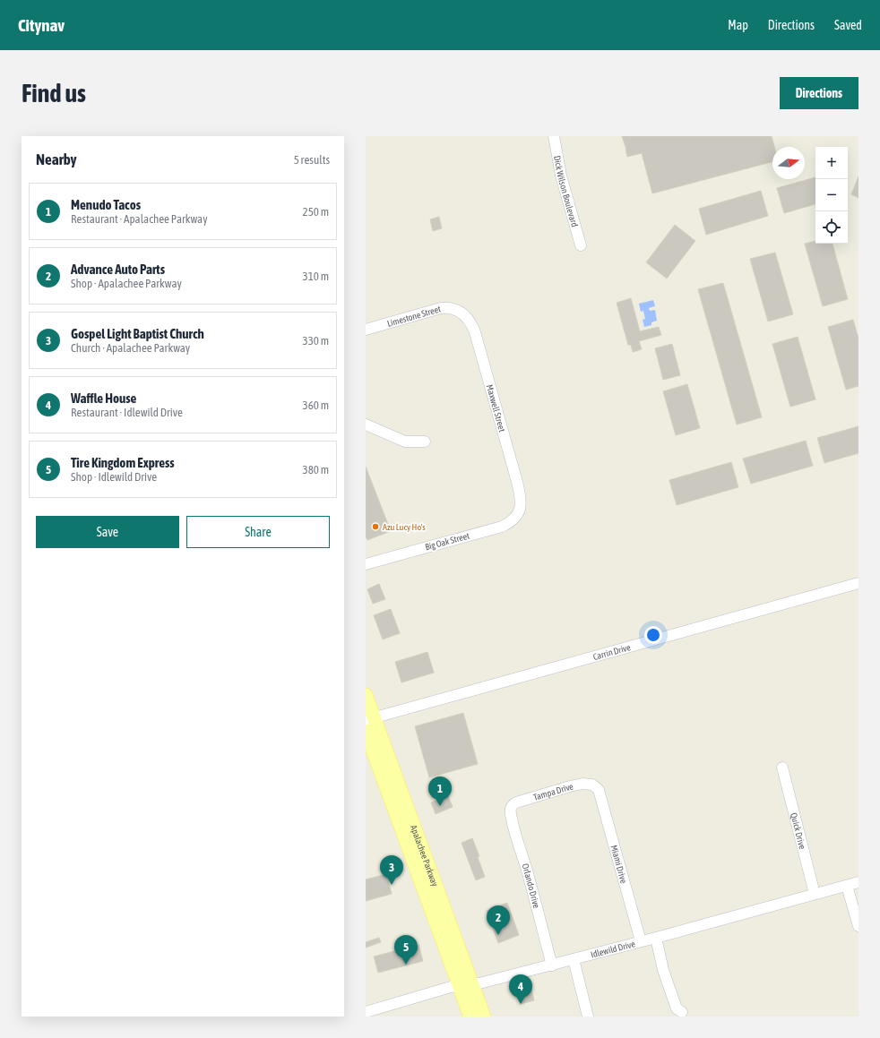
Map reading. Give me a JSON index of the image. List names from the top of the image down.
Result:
{
  "streets": {
    "main road": ["Apalachee Parkway"],
    "street": [
      "Dick Wilson Boulevard",
      "Limestone Street",
      "Maxwell Street",
      "Big Oak Street",
      "Carrin Drive",
      "Tampa Drive",
      "Quick Drive",
      "Miami Drive",
      "Orlando Drive",
      "Idlewild Drive"
    ]
  },
  "crossings": [
    ["Limestone Street", "Maxwell Street"],
    ["Maxwell Street", "Big Oak Street"],
    ["Carrin Drive", "Apalachee Parkway"],
    ["Tampa Drive", "Miami Drive"],
    ["Tampa Drive", "Orlando Drive"],
    ["Quick Drive", "Idlewild Drive"],
    ["Apalachee Parkway", "Idlewild Drive"],
    ["Miami Drive", "Idlewild Drive"],
    ["Orlando Drive", "Idlewild Drive"]
  ],
  "places": ["Azu Lucy Ho's"],
  "north": "right",
  "page": {
    "header": "Citynav",
    "nav": ["Map", "Directions", "Saved"],
    "buttons": [
      "Directions",
      ["Save", "Share"]
    ],
    "title": "Find us",
    "heading": ["Nearby", "5 results"],
    "map_buttons": ["+", "−"],
    "list": [
      {
        "mark": "1",
        "name": "Menudo Tacos",
        "note": "Restaurant · Apalachee Parkway",
        "value": "250 m"
      },
      {
        "mark": "2",
        "name": "Advance Auto Parts",
        "note": "Shop · Apalachee Parkway",
        "value": "310 m"
      },
      {
        "mark": "3",
        "name": "Gospel Light Baptist Church",
        "note": "Church · Apalachee Parkway",
        "value": "330 m"
      },
      {
        "mark": "4",
        "name": "Waffle House",
        "note": "Restaurant · Idlewild Drive",
        "value": "360 m"
      },
      {
        "mark": "5",
        "name": "Tire Kingdom Express",
        "note": "Shop · Idlewild Drive",
        "value": "380 m"
      }
    ],
    "pins": [
      "1",
      "3",
      "2",
      "5",
      "4"
    ]
  }
}
